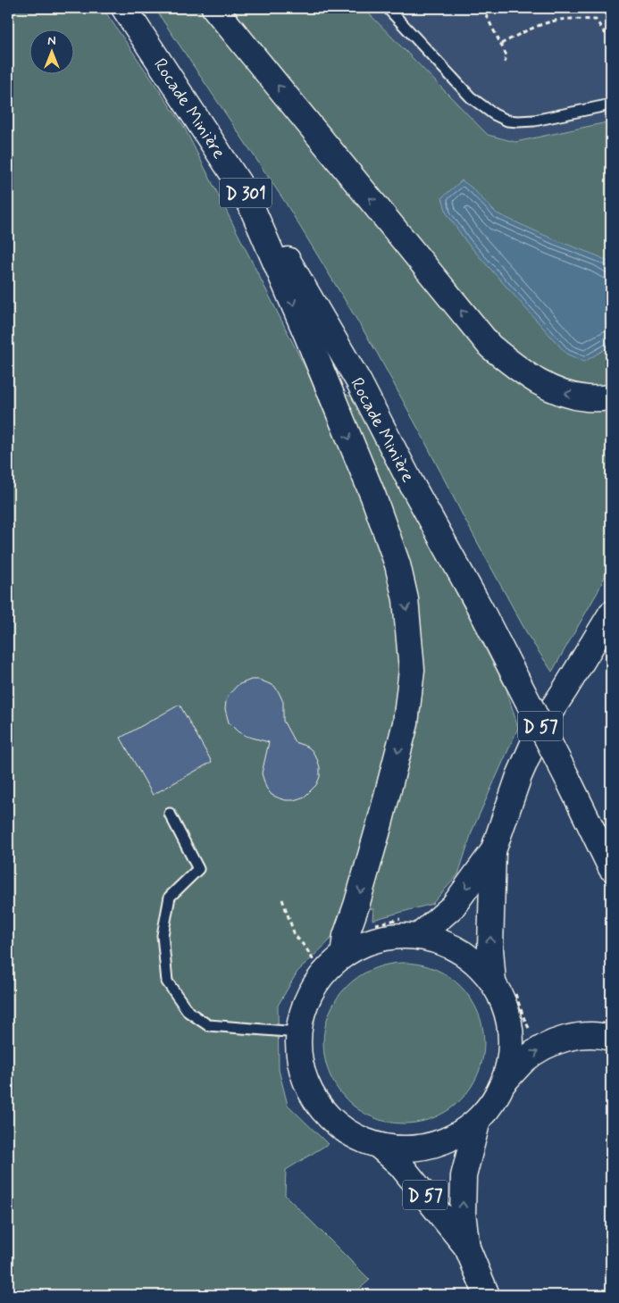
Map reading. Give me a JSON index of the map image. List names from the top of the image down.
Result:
{
  "streets": {
    "main road": ["Rocade Minière", "D 301", "D 57"]
  },
  "north": "top"
}
